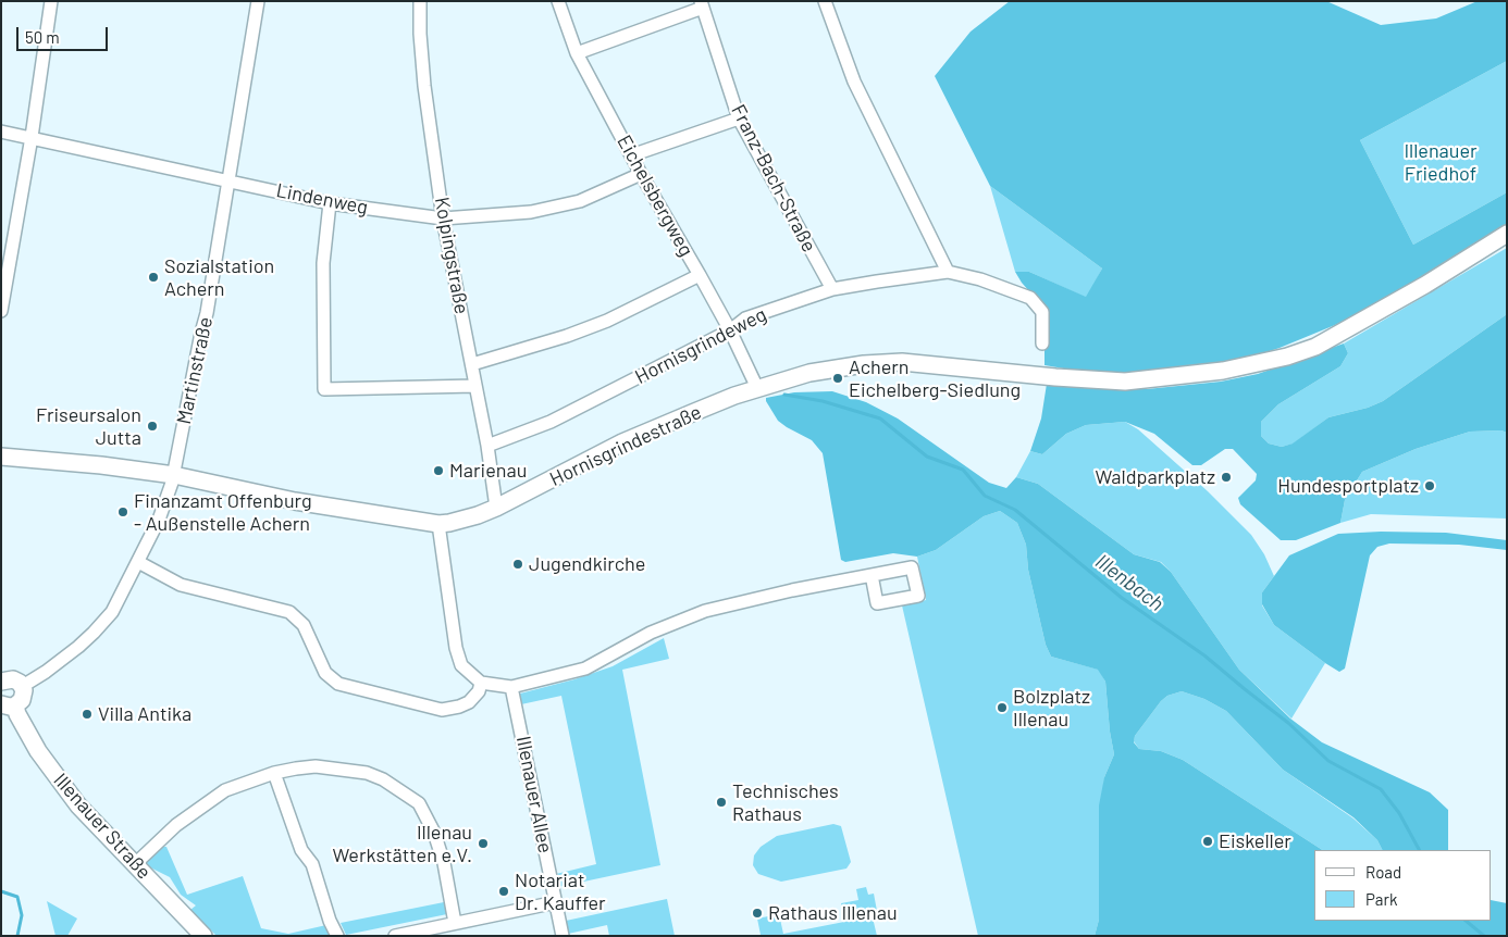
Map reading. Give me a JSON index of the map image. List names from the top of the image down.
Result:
{
  "streets": {
    "main road": ["Hornisgrindestraße", "Illenauer Straße"],
    "street": [
      "Franz-Bach-Straße",
      "Eichelsbergweg",
      "Lindenweg",
      "Kolpingstraße",
      "Hornisgrindeweg",
      "Martinstraße",
      "Illenauer Allee"
    ]
  },
  "crossings": [
    ["Franz-Bach-Straße", "Hornisgrindeweg"],
    ["Eichelsbergweg", "Lindenweg"],
    ["Eichelsbergweg", "Hornisgrindeweg"],
    ["Eichelsbergweg", "Hornisgrindestraße"],
    ["Lindenweg", "Kolpingstraße"],
    ["Lindenweg", "Martinstraße"],
    ["Kolpingstraße", "Hornisgrindeweg"],
    ["Kolpingstraße", "Hornisgrindestraße"],
    ["Martinstraße", "Hornisgrindestraße"]
  ],
  "water": ["Illenbach"],
  "parks": ["Illenauer Friedhof"],
  "places": [
    "Sozialstation Achern",
    "Achern Eichelberg-Siedlung",
    "Friseursalon Jutta",
    "Marienau",
    "Waldparkplatz",
    "Hundesportplatz",
    "Finanzamt Offenburg - Außenstelle Achern",
    "Jugendkirche",
    "Bolzplatz Illenau",
    "Villa Antika",
    "Technisches Rathaus",
    "Eiskeller",
    "Illenau Werkstätten e.V.",
    "Notariat Dr. Kauffer",
    "Rathaus Illenau"
  ],
  "legend": ["Road", "Park"],
  "scale_bar": "50 m"
}
